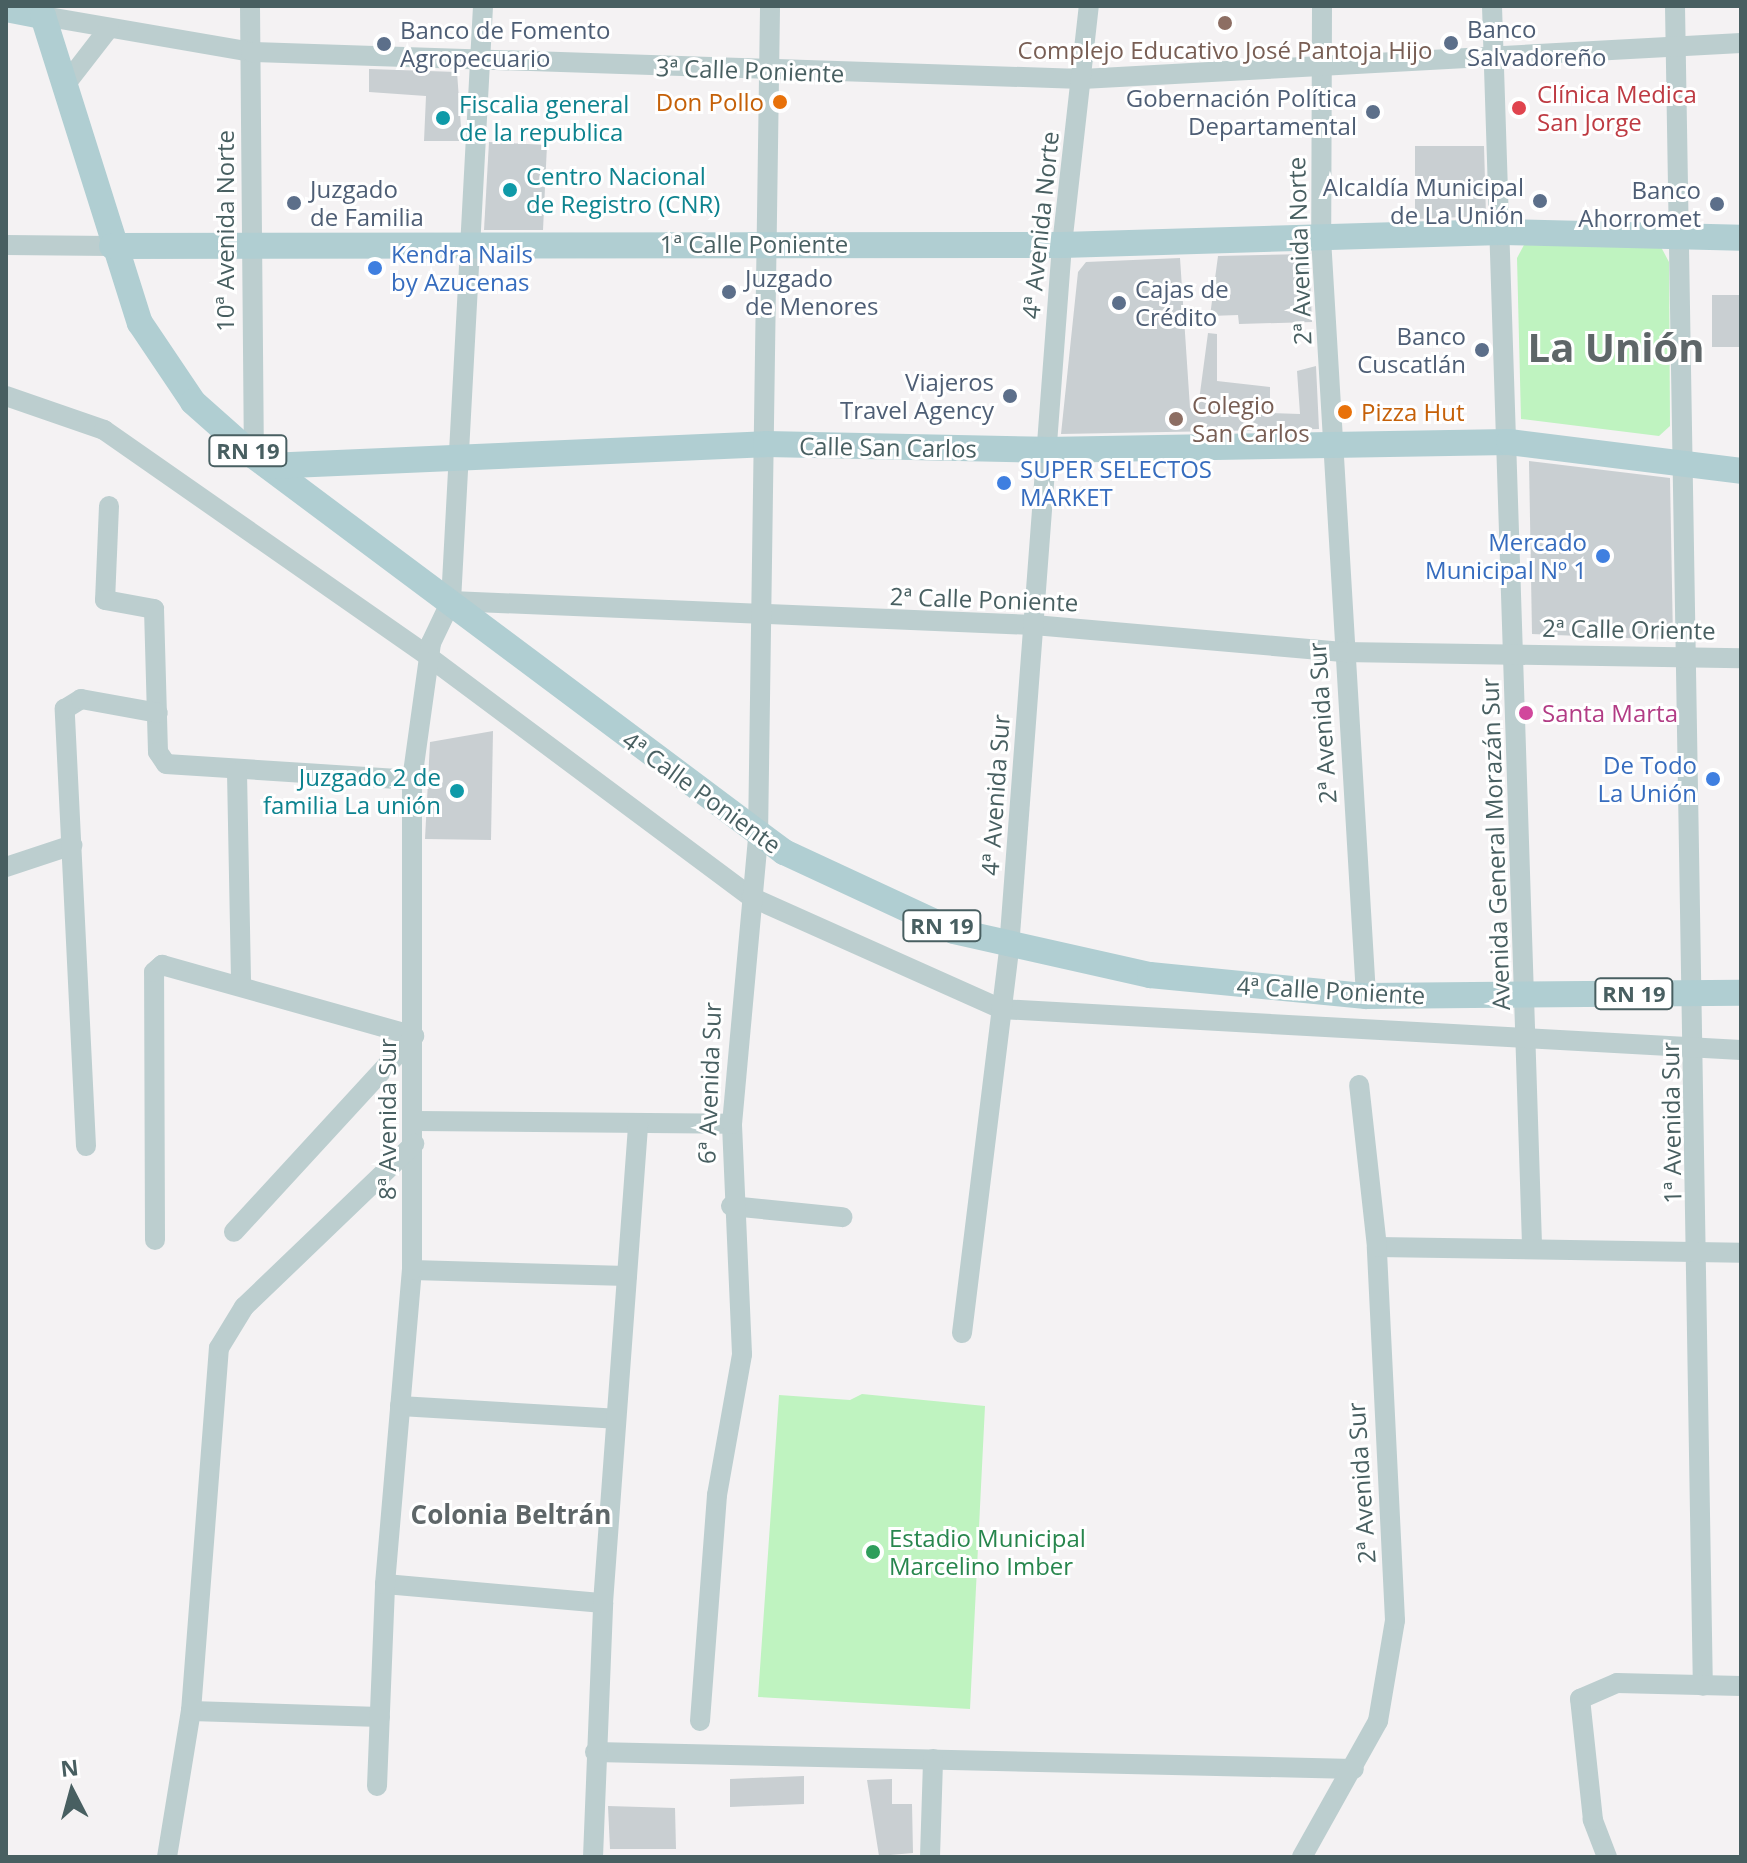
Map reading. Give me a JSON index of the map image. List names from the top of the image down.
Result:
{
  "streets": {
    "main road": [
      "3ª Calle Poniente",
      "1ª Calle Poniente",
      "Calle San Carlos",
      "RN 19",
      "4ª Calle Poniente"
    ],
    "street": [
      "4ª Avenida Norte",
      "10ª Avenida Norte",
      "2ª Avenida Norte",
      "2ª Calle Poniente",
      "2ª Calle Oriente",
      "2ª Avenida Sur",
      "4ª Avenida Sur",
      "Avenida General Morazán Sur",
      "6ª Avenida Sur",
      "8ª Avenida Sur",
      "1ª Avenida Sur"
    ]
  },
  "crossings": [
    ["3ª Calle Poniente", "4ª Avenida Norte"],
    ["3ª Calle Poniente", "10ª Avenida Norte"],
    ["3ª Calle Poniente", "2ª Avenida Norte"],
    ["3ª Calle Poniente", "RN 19"],
    ["3ª Calle Poniente", "Avenida General Morazán Sur"],
    ["3ª Calle Poniente", "6ª Avenida Sur"],
    ["3ª Calle Poniente", "8ª Avenida Sur"],
    ["3ª Calle Poniente", "1ª Avenida Sur"],
    ["4ª Avenida Norte", "1ª Calle Poniente"],
    ["4ª Avenida Norte", "Calle San Carlos"],
    ["4ª Avenida Norte", "4ª Avenida Sur"],
    ["10ª Avenida Norte", "1ª Calle Poniente"],
    ["10ª Avenida Norte", "Calle San Carlos"],
    ["10ª Avenida Norte", "4ª Calle Poniente"],
    ["1ª Calle Poniente", "2ª Avenida Norte"],
    ["1ª Calle Poniente", "RN 19"],
    ["1ª Calle Poniente", "4ª Calle Poniente"],
    ["1ª Calle Poniente", "Avenida General Morazán Sur"],
    ["1ª Calle Poniente", "6ª Avenida Sur"],
    ["1ª Calle Poniente", "8ª Avenida Sur"],
    ["1ª Calle Poniente", "1ª Avenida Sur"],
    ["2ª Avenida Norte", "Calle San Carlos"],
    ["2ª Avenida Norte", "2ª Avenida Sur"],
    ["Calle San Carlos", "2ª Avenida Sur"],
    ["Calle San Carlos", "4ª Calle Poniente"],
    ["Calle San Carlos", "4ª Avenida Sur"],
    ["Calle San Carlos", "Avenida General Morazán Sur"],
    ["Calle San Carlos", "6ª Avenida Sur"],
    ["Calle San Carlos", "8ª Avenida Sur"],
    ["Calle San Carlos", "1ª Avenida Sur"],
    ["RN 19", "4ª Calle Poniente"],
    ["RN 19", "Avenida General Morazán Sur"],
    ["RN 19", "1ª Avenida Sur"],
    ["2ª Calle Poniente", "2ª Calle Oriente"],
    ["2ª Calle Poniente", "2ª Avenida Sur"],
    ["2ª Calle Poniente", "4ª Calle Poniente"],
    ["2ª Calle Poniente", "4ª Avenida Sur"],
    ["2ª Calle Poniente", "Avenida General Morazán Sur"],
    ["2ª Calle Poniente", "6ª Avenida Sur"],
    ["2ª Calle Poniente", "8ª Avenida Sur"],
    ["2ª Calle Oriente", "Avenida General Morazán Sur"],
    ["2ª Calle Oriente", "1ª Avenida Sur"],
    ["2ª Avenida Sur", "4ª Calle Poniente"],
    ["4ª Calle Poniente", "4ª Avenida Sur"],
    ["4ª Calle Poniente", "Avenida General Morazán Sur"],
    ["4ª Calle Poniente", "6ª Avenida Sur"],
    ["4ª Calle Poniente", "8ª Avenida Sur"]
  ],
  "districts": ["La Unión", "Colonia Beltrán"],
  "places": [
    "Complejo Educativo José Pantoja Hijo",
    "Banco Salvadoreño",
    "Banco de Fomento Agropecuario",
    "Don Pollo",
    "Clínica Medica San Jorge",
    "Gobernación Política Departamental",
    "Fiscalia general de la republica",
    "Centro Nacional de Registro (CNR)",
    "Alcaldía Municipal de La Unión",
    "Juzgado de Familia",
    "Banco Ahorromet",
    "Kendra Nails by Azucenas",
    "Juzgado de Menores",
    "Cajas de Crédito",
    "Banco Cuscatlán",
    "Viajeros Travel Agency",
    "Pizza Hut",
    "Colegio San Carlos",
    "SUPER SELECTOS MARKET",
    "Mercado Municipal Nº 1",
    "Santa Marta",
    "De Todo La Unión",
    "Juzgado 2 de familia La unión",
    "Estadio Municipal Marcelino Imber"
  ],
  "north": "top"
}
